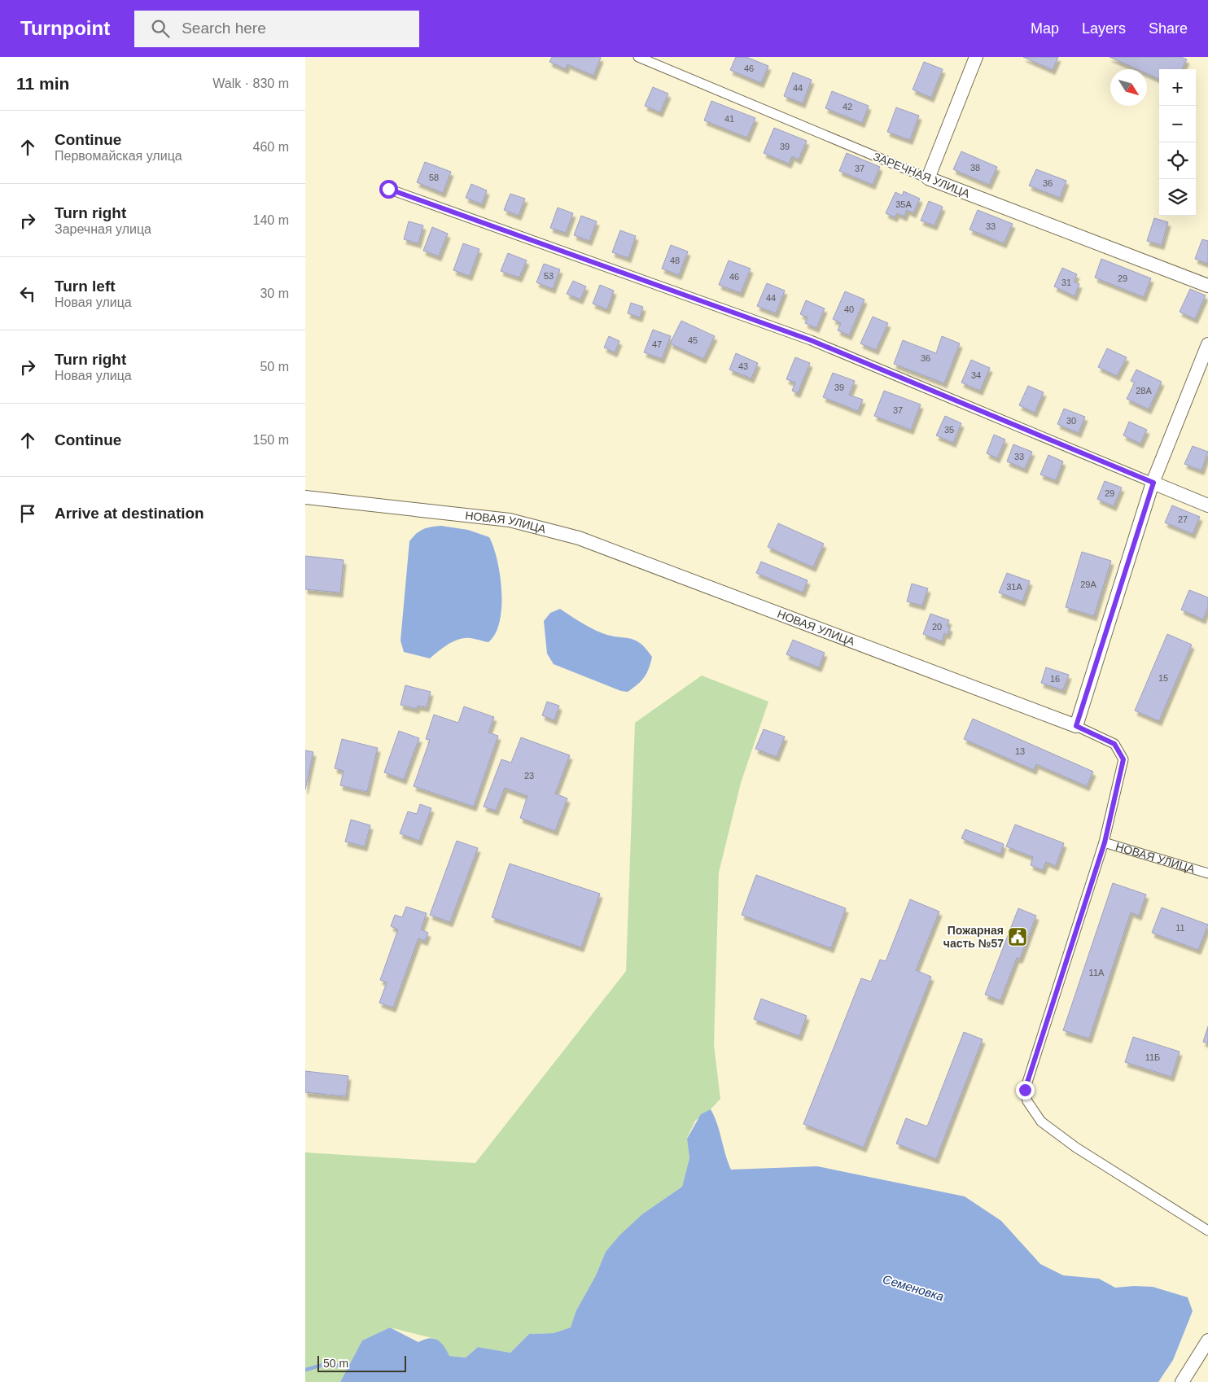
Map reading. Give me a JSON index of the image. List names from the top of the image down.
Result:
{
  "streets": {
    "street": ["ЗАРЕЧНАЯ УЛИЦА", "НОВАЯ УЛИЦА"]
  },
  "water": ["Семеновка"],
  "places": {
    "public building": ["Пожарная часть №57"]
  },
  "house_numbers": [
    "46",
    "44",
    "42",
    "41",
    "39",
    "38",
    "37",
    "58",
    "36",
    "35А",
    "33",
    "48",
    "53",
    "46",
    "29",
    "31",
    "44",
    "40",
    "45",
    "47",
    "36",
    "43",
    "34",
    "39",
    "28А",
    "37",
    "30",
    "35",
    "33",
    "29",
    "27",
    "29А",
    "31А",
    "20",
    "15",
    "16",
    "13",
    "23",
    "11",
    "11А",
    "11Б"
  ],
  "scale_bar": "50 m",
  "north": "bottom right",
  "page": {
    "header": "Turnpoint",
    "search": "Search here",
    "nav": ["Map", "Layers", "Share"],
    "heading": ["11 min", "Walk · 830 m"],
    "map_buttons": ["+", "−"],
    "list": [
      ["Continue", "Первомайская улица", "460 m"],
      ["Turn right", "Заречная улица", "140 m"],
      ["Turn left", "Новая улица", "30 m"],
      ["Turn right", "Новая улица", "50 m"],
      ["Continue", "150 m"],
      "Arrive at destination"
    ],
    "scale": "50 m"
  }
}
